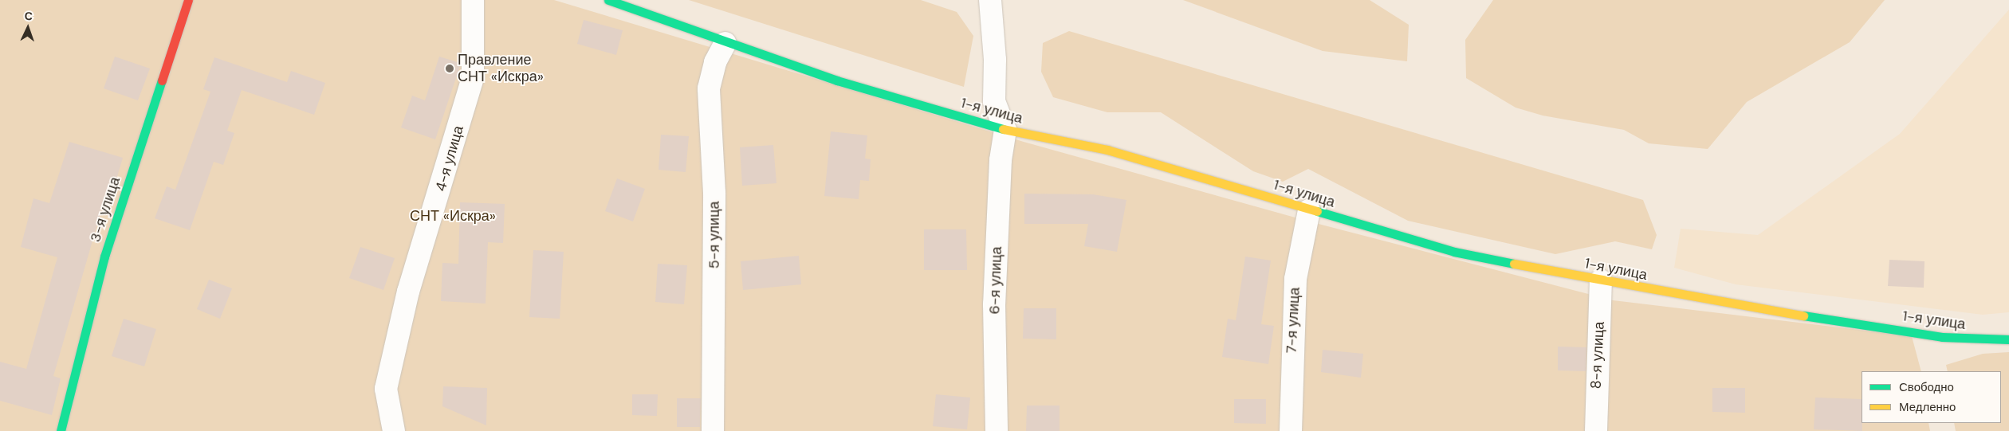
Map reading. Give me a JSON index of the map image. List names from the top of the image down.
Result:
{
  "streets": {
    "street": [
      "1-я улица",
      "4-я улица",
      "3-я улица",
      "5-я улица",
      "6-я улица",
      "7-я улица",
      "8-я улица"
    ]
  },
  "crossings": [
    ["1-я улица", "5-я улица"],
    ["1-я улица", "6-я улица"],
    ["1-я улица", "7-я улица"],
    ["1-я улица", "8-я улица"]
  ],
  "parks": ["СНТ «Искра»"],
  "places": ["Правление СНТ «Искра»"],
  "legend": ["Свободно", "Медленно"],
  "north": "top"
}
